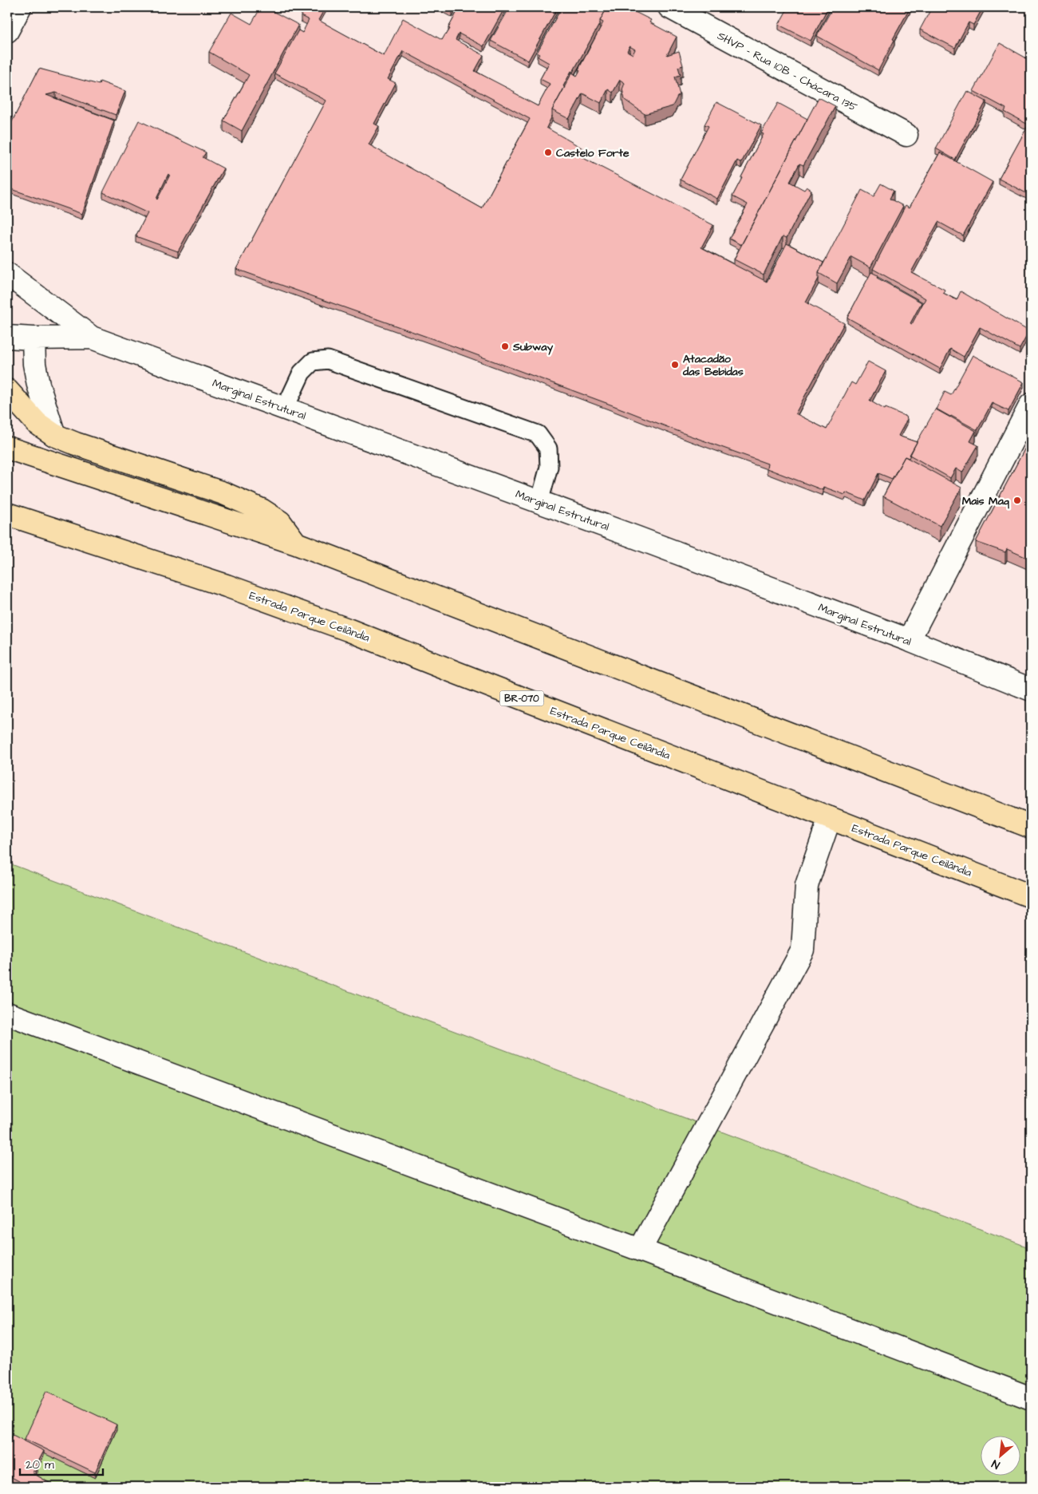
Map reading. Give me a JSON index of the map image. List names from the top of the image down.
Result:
{
  "streets": {
    "highway": ["Estrada Parque Ceilândia", "BR-070"],
    "street": ["SHVP - Rua 10B - Chácara 135", "Marginal Estrutural"]
  },
  "places": [
    "Castelo Forte",
    "Subway",
    "Atacadão das Bebidas",
    "Mais Maq"
  ],
  "scale_bar": "20 m",
  "north": "bottom left"
}
